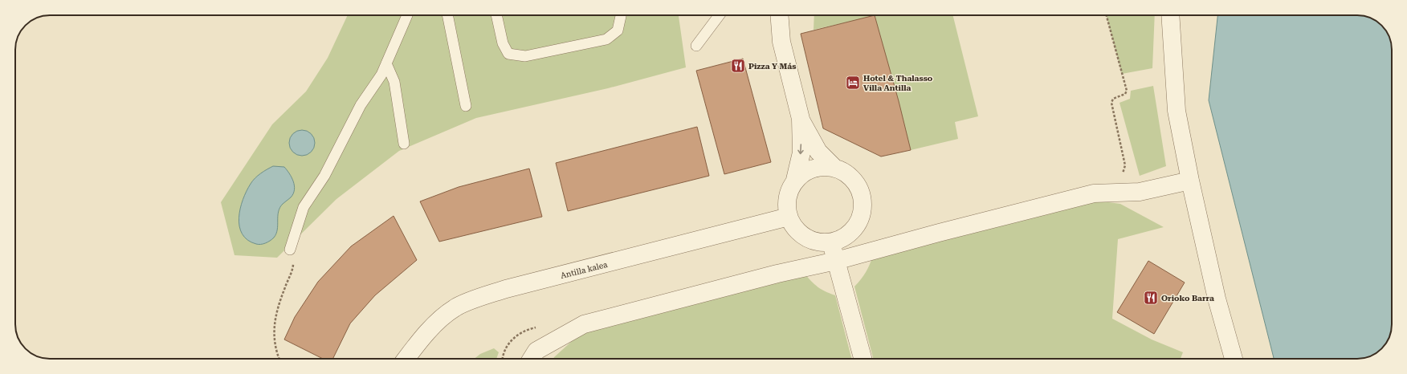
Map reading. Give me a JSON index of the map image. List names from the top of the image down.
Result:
{
  "streets": {
    "street": ["Antilla kalea"]
  },
  "places": {
    "restaurant": ["Pizza Y Más", "Orioko Barra"],
    "hotel": ["Hotel & Thalasso Villa Antilla"]
  }
}
